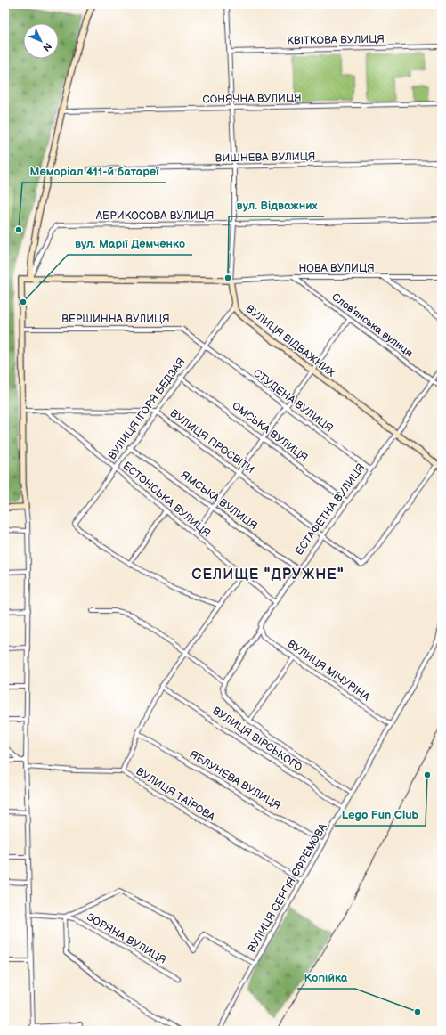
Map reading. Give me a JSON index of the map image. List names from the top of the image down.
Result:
{
  "streets": {
    "street": [
      "КВІТКОВА ВУЛИЦЯ",
      "СОНЯЧНА ВУЛИЦЯ",
      "ВИШНЕВА ВУЛИЦЯ",
      "АБРИКОСОВА ВУЛИЦЯ",
      "НОВА ВУЛИЦЯ",
      "ВЕРШИННА ВУЛИЦЯ",
      "Словʼянська вулиця",
      "ВУЛИЦЯ ВІДВАЖНИХ",
      "СТУДЕНА ВУЛИЦЯ",
      "ВУЛИЦЯ ІГОРЯ БЕДЗАЯ",
      "ОМСЬКА ВУЛИЦЯ",
      "ВУЛИЦЯ ПРОСВІТИ",
      "ЕСТОНСЬКА ВУЛИЦЯ",
      "ЯМСЬКА ВУЛИЦЯ",
      "ЕСТАФЕТНА ВУЛИЦЯ",
      "ВУЛИЦЯ МІЧУРІНА",
      "ВУЛИЦЯ ВІРСЬКОГО",
      "ЯБЛУНЕВА ВУЛИЦЯ",
      "ВУЛИЦЯ ТАЇРОВА",
      "ВУЛИЦЯ СЕРГІЯ ЄФРЕМОВА",
      "ЗОРЯНА ВУЛИЦЯ"
    ]
  },
  "crossings": [
    ["КВІТКОВА ВУЛИЦЯ", "ВУЛИЦЯ ВІДВАЖНИХ"],
    ["СОНЯЧНА ВУЛИЦЯ", "ВУЛИЦЯ ВІДВАЖНИХ"],
    ["ВИШНЕВА ВУЛИЦЯ", "ВУЛИЦЯ ВІДВАЖНИХ"],
    ["АБРИКОСОВА ВУЛИЦЯ", "ВУЛИЦЯ ВІДВАЖНИХ"],
    ["НОВА ВУЛИЦЯ", "Словʼянська вулиця"],
    ["НОВА ВУЛИЦЯ", "ВУЛИЦЯ ВІДВАЖНИХ"],
    ["ВЕРШИННА ВУЛИЦЯ", "СТУДЕНА ВУЛИЦЯ"],
    ["ВЕРШИННА ВУЛИЦЯ", "ВУЛИЦЯ ІГОРЯ БЕДЗАЯ"],
    ["Словʼянська вулиця", "ЕСТАФЕТНА ВУЛИЦЯ"],
    ["ВУЛИЦЯ ВІДВАЖНИХ", "ВУЛИЦЯ ІГОРЯ БЕДЗАЯ"],
    ["ВУЛИЦЯ ВІДВАЖНИХ", "ВУЛИЦЯ ПРОСВІТИ"],
    ["ВУЛИЦЯ ВІДВАЖНИХ", "ЕСТАФЕТНА ВУЛИЦЯ"],
    ["СТУДЕНА ВУЛИЦЯ", "ВУЛИЦЯ ІГОРЯ БЕДЗАЯ"],
    ["СТУДЕНА ВУЛИЦЯ", "ЕСТАФЕТНА ВУЛИЦЯ"],
    ["ВУЛИЦЯ ІГОРЯ БЕДЗАЯ", "ОМСЬКА ВУЛИЦЯ"],
    ["ВУЛИЦЯ ІГОРЯ БЕДЗАЯ", "ВУЛИЦЯ ПРОСВІТИ"],
    ["ВУЛИЦЯ ІГОРЯ БЕДЗАЯ", "ЕСТОНСЬКА ВУЛИЦЯ"],
    ["ВУЛИЦЯ ІГОРЯ БЕДЗАЯ", "ЯМСЬКА ВУЛИЦЯ"],
    ["ОМСЬКА ВУЛИЦЯ", "ЕСТАФЕТНА ВУЛИЦЯ"],
    ["ВУЛИЦЯ ПРОСВІТИ", "ЕСТОНСЬКА ВУЛИЦЯ"],
    ["ВУЛИЦЯ ПРОСВІТИ", "ЕСТАФЕТНА ВУЛИЦЯ"],
    ["ЕСТОНСЬКА ВУЛИЦЯ", "ЕСТАФЕТНА ВУЛИЦЯ"],
    ["ЯМСЬКА ВУЛИЦЯ", "ЕСТАФЕТНА ВУЛИЦЯ"],
    ["ЕСТАФЕТНА ВУЛИЦЯ", "ВУЛИЦЯ МІЧУРІНА"],
    ["ВУЛИЦЯ МІЧУРІНА", "ВУЛИЦЯ СЕРГІЯ ЄФРЕМОВА"],
    ["ВУЛИЦЯ ВІРСЬКОГО", "ВУЛИЦЯ СЕРГІЯ ЄФРЕМОВА"],
    ["ЯБЛУНЕВА ВУЛИЦЯ", "ВУЛИЦЯ СЕРГІЯ ЄФРЕМОВА"],
    ["ВУЛИЦЯ ТАЇРОВА", "ВУЛИЦЯ СЕРГІЯ ЄФРЕМОВА"]
  ],
  "districts": ["СЕЛИЩЕ \"ДРУЖНЕ\""],
  "places": [
    "Меморіал 411-й батареї",
    "вул. Відважних",
    "вул. Марії Демченко",
    "Lego Fun Club",
    "Копійка"
  ],
  "north": "bottom right"
}
